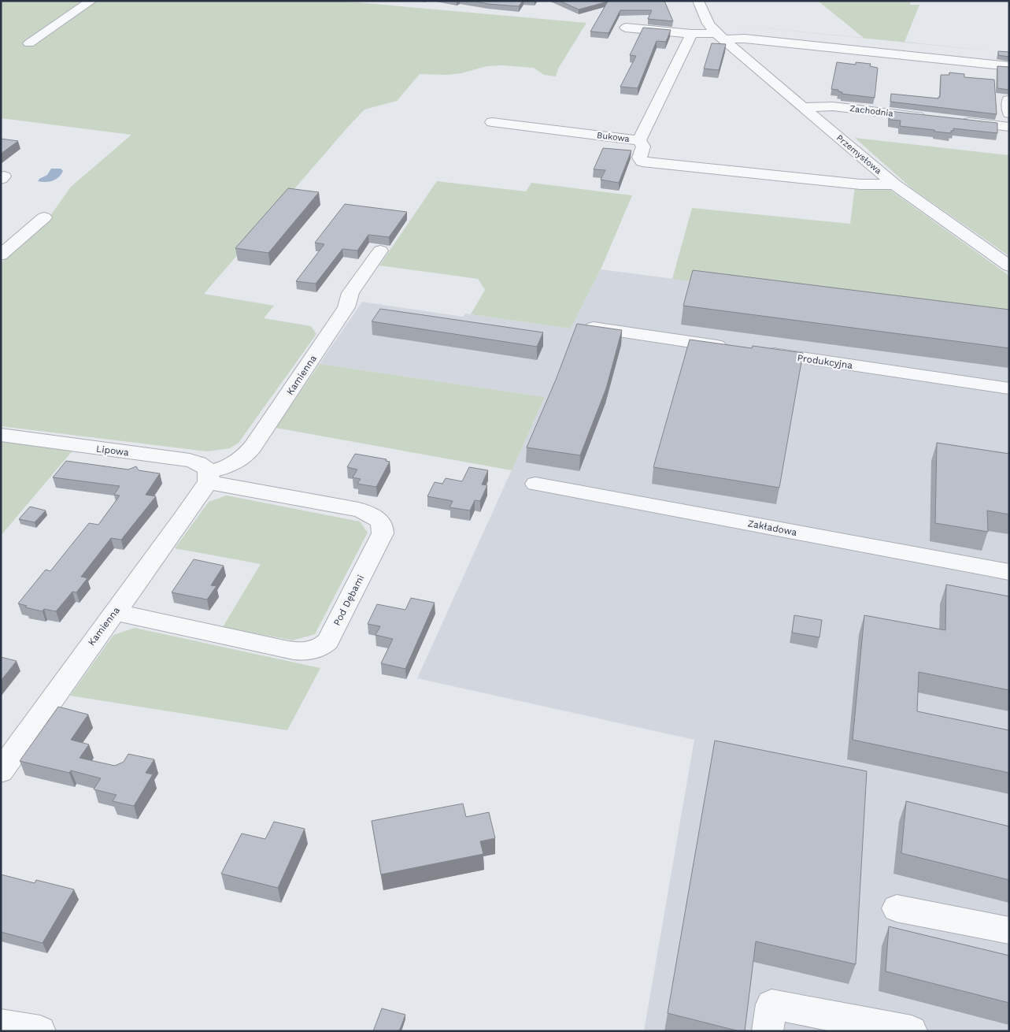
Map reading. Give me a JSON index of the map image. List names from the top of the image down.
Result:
{
  "streets": {
    "street": [
      "Zachodnia",
      "Bukowa",
      "Przemysłowa",
      "Produkcyjna",
      "Kamienna",
      "Lipowa",
      "Zakładowa",
      "Pod Dębami"
    ]
  },
  "crossings": [
    ["Zachodnia", "Przemysłowa"],
    ["Kamienna", "Lipowa"],
    ["Kamienna", "Pod Dębami"],
    ["Lipowa", "Pod Dębami"]
  ]
}
